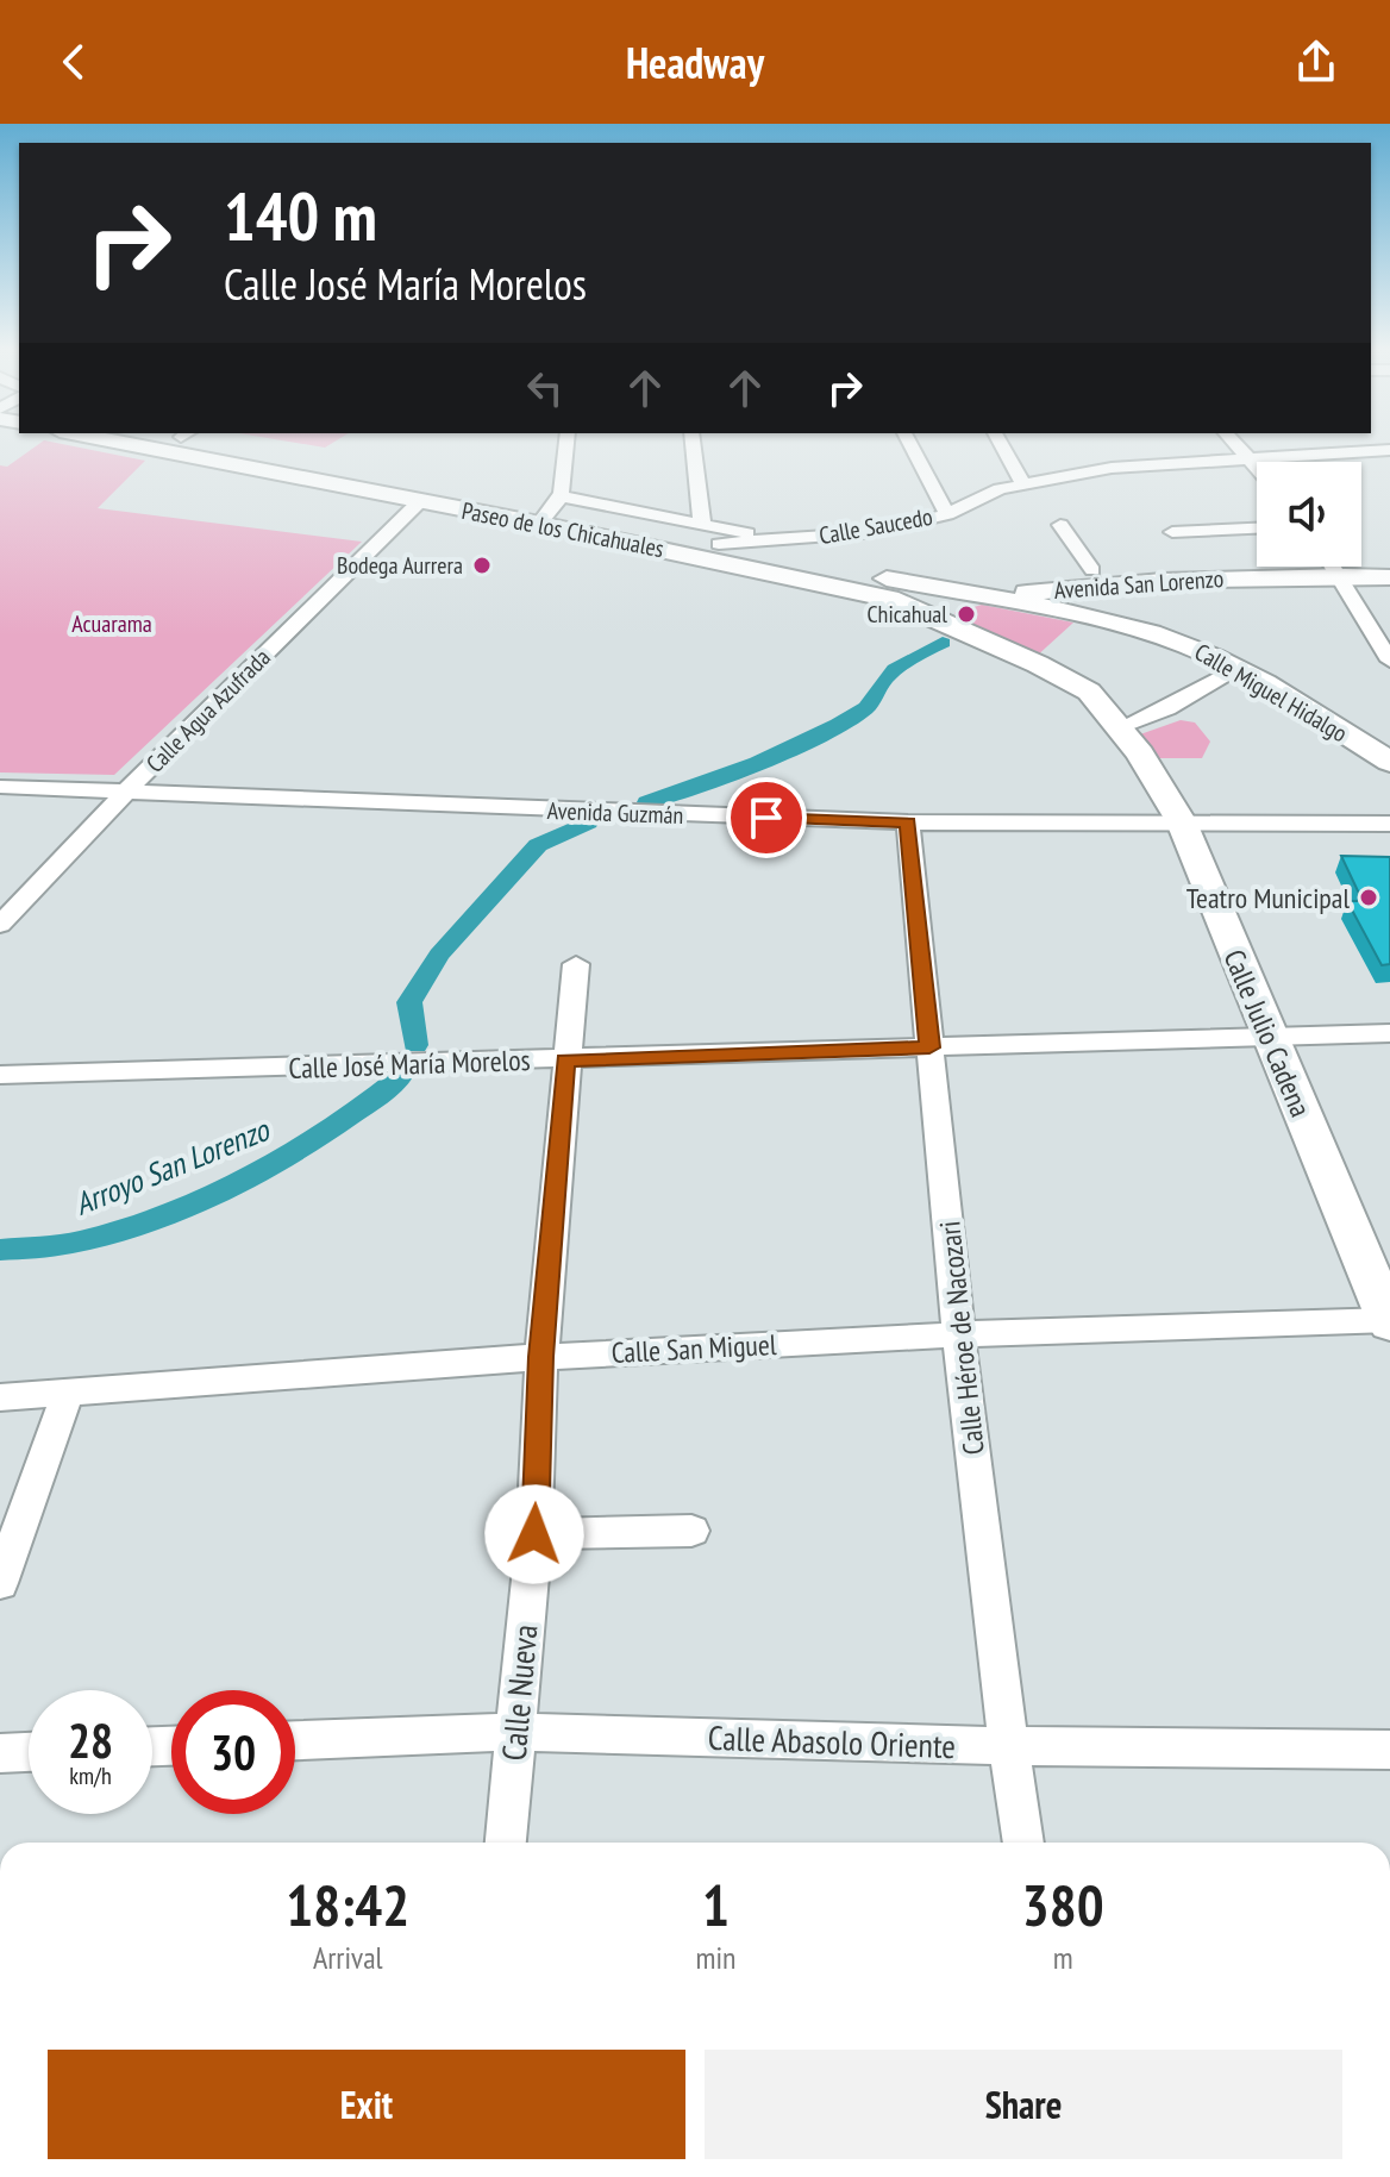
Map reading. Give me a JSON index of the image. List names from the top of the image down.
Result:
{
  "streets": {
    "main road": [
      "Paseo de los Chicahuales",
      "Avenida San Lorenzo",
      "Calle Miguel Hidalgo",
      "Calle Julio Cadena"
    ],
    "street": [
      "Calle Saucedo",
      "Calle Agua Azufrada",
      "Avenida Guzmán",
      "Calle José María Morelos",
      "Calle Héroe de Nacozari",
      "Calle San Miguel",
      "Calle Nueva",
      "Calle Abasolo Oriente"
    ]
  },
  "crossings": [
    ["Calle Saucedo", "Paseo de los Chicahuales"],
    ["Paseo de los Chicahuales", "Avenida San Lorenzo"],
    ["Paseo de los Chicahuales", "Calle Miguel Hidalgo"],
    ["Paseo de los Chicahuales", "Calle Agua Azufrada"],
    ["Paseo de los Chicahuales", "Calle Julio Cadena"],
    ["Avenida San Lorenzo", "Calle Miguel Hidalgo"],
    ["Calle Agua Azufrada", "Avenida Guzmán"],
    ["Avenida Guzmán", "Calle Julio Cadena"],
    ["Avenida Guzmán", "Calle Héroe de Nacozari"],
    ["Calle Julio Cadena", "Calle José María Morelos"],
    ["Calle Julio Cadena", "Calle San Miguel"],
    ["Calle José María Morelos", "Calle Héroe de Nacozari"],
    ["Calle José María Morelos", "Calle Nueva"],
    ["Calle Héroe de Nacozari", "Calle San Miguel"],
    ["Calle Héroe de Nacozari", "Calle Abasolo Oriente"],
    ["Calle San Miguel", "Calle Nueva"],
    ["Calle Nueva", "Calle Abasolo Oriente"]
  ],
  "water": ["Arroyo San Lorenzo"],
  "parks": ["Acuarama"],
  "places": ["Bodega Aurrera", "Chicahual", "Teatro Municipal"],
  "page": {
    "header": "Headway",
    "turn": ["140 m", "Calle José María Morelos"],
    "speed": "28 km/h",
    "limit": "30",
    "eta": [
      "18:42",
      "Arrival",
      "1",
      "min",
      "380",
      "m"
    ],
    "buttons": ["Exit", "Share"]
  }
}
